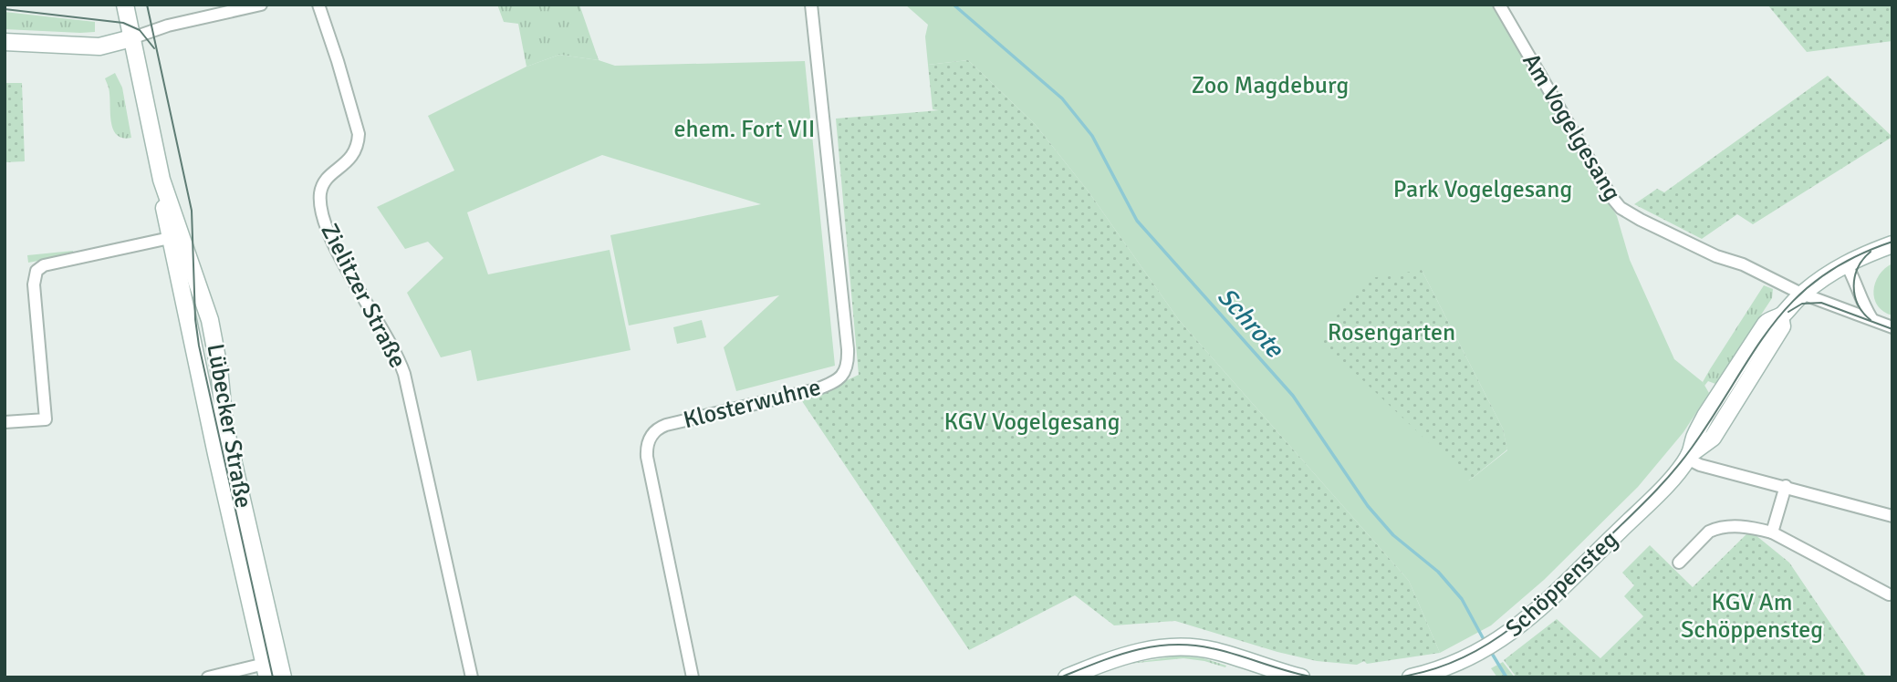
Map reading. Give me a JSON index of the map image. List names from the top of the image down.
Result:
{
  "streets": {
    "main road": ["Lübecker Straße", "Schöppensteg"],
    "street": ["Am Vogelgesang", "Zielitzer Straße", "Klosterwuhne"]
  },
  "crossings": [
    ["Am Vogelgesang", "Schöppensteg"]
  ],
  "water": ["Schrote"],
  "parks": [
    "Zoo Magdeburg",
    "ehem. Fort VII",
    "Park Vogelgesang",
    "Rosengarten",
    "KGV Vogelgesang",
    "KGV Am Schöppensteg"
  ]
}
